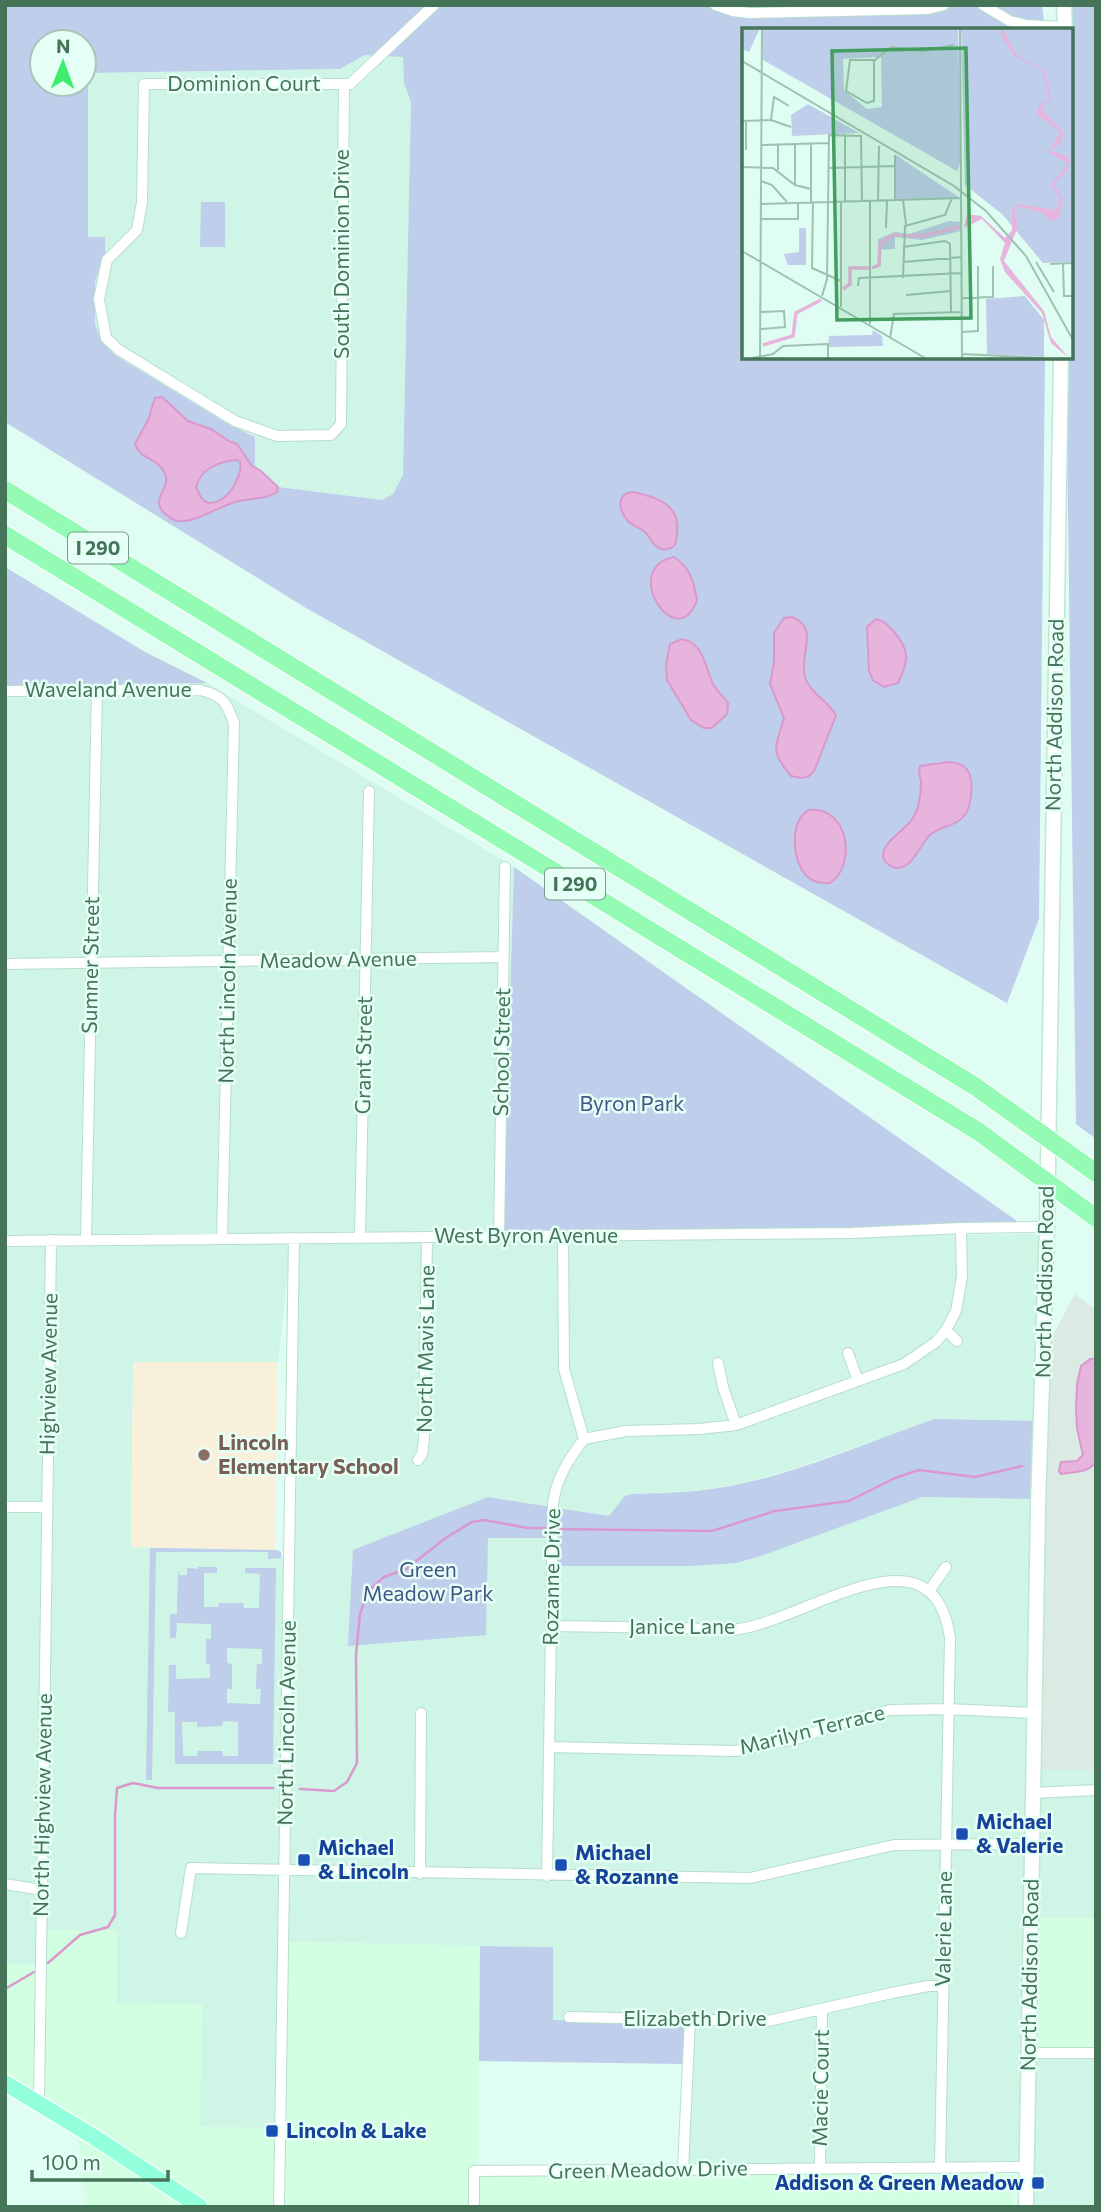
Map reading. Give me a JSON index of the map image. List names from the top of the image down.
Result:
{
  "streets": {
    "highway": ["I 290"],
    "street": [
      "Dominion Court",
      "South Dominion Drive",
      "Waveland Avenue",
      "North Addison Road",
      "Meadow Avenue",
      "Sumner Street",
      "North Lincoln Avenue",
      "School Street",
      "Grant Street",
      "West Byron Avenue",
      "North Mavis Lane",
      "Highview Avenue",
      "Rozanne Drive",
      "Janice Lane",
      "Marilyn Terrace",
      "North Highview Avenue",
      "Valerie Lane",
      "Elizabeth Drive",
      "Macie Court",
      "Green Meadow Drive"
    ]
  },
  "crossings": [
    ["Dominion Court", "South Dominion Drive"],
    ["Waveland Avenue", "Sumner Street"],
    ["Waveland Avenue", "North Lincoln Avenue"],
    ["North Addison Road", "West Byron Avenue"],
    ["North Addison Road", "Marilyn Terrace"],
    ["North Addison Road", "Green Meadow Drive"],
    ["Meadow Avenue", "Sumner Street"],
    ["Meadow Avenue", "North Lincoln Avenue"],
    ["Meadow Avenue", "School Street"],
    ["Meadow Avenue", "Grant Street"],
    ["Sumner Street", "West Byron Avenue"],
    ["North Lincoln Avenue", "West Byron Avenue"],
    ["School Street", "West Byron Avenue"],
    ["Grant Street", "West Byron Avenue"],
    ["West Byron Avenue", "North Mavis Lane"],
    ["West Byron Avenue", "Highview Avenue"],
    ["Highview Avenue", "North Highview Avenue"],
    ["Rozanne Drive", "Janice Lane"],
    ["Rozanne Drive", "Marilyn Terrace"],
    ["Janice Lane", "Valerie Lane"],
    ["Marilyn Terrace", "Valerie Lane"],
    ["Valerie Lane", "Elizabeth Drive"],
    ["Valerie Lane", "Green Meadow Drive"],
    ["Elizabeth Drive", "Macie Court"],
    ["Macie Court", "Green Meadow Drive"]
  ],
  "parks": ["Byron Park", "Green Meadow Park"],
  "places": {
    "other": ["Lincoln Elementary School"],
    "transit": [
      "Michael & Valerie",
      "Michael & Lincoln",
      "Michael & Rozanne",
      "Lincoln & Lake",
      "Addison & Green Meadow"
    ]
  },
  "scale_bar": "100 m",
  "north": "top"
}
